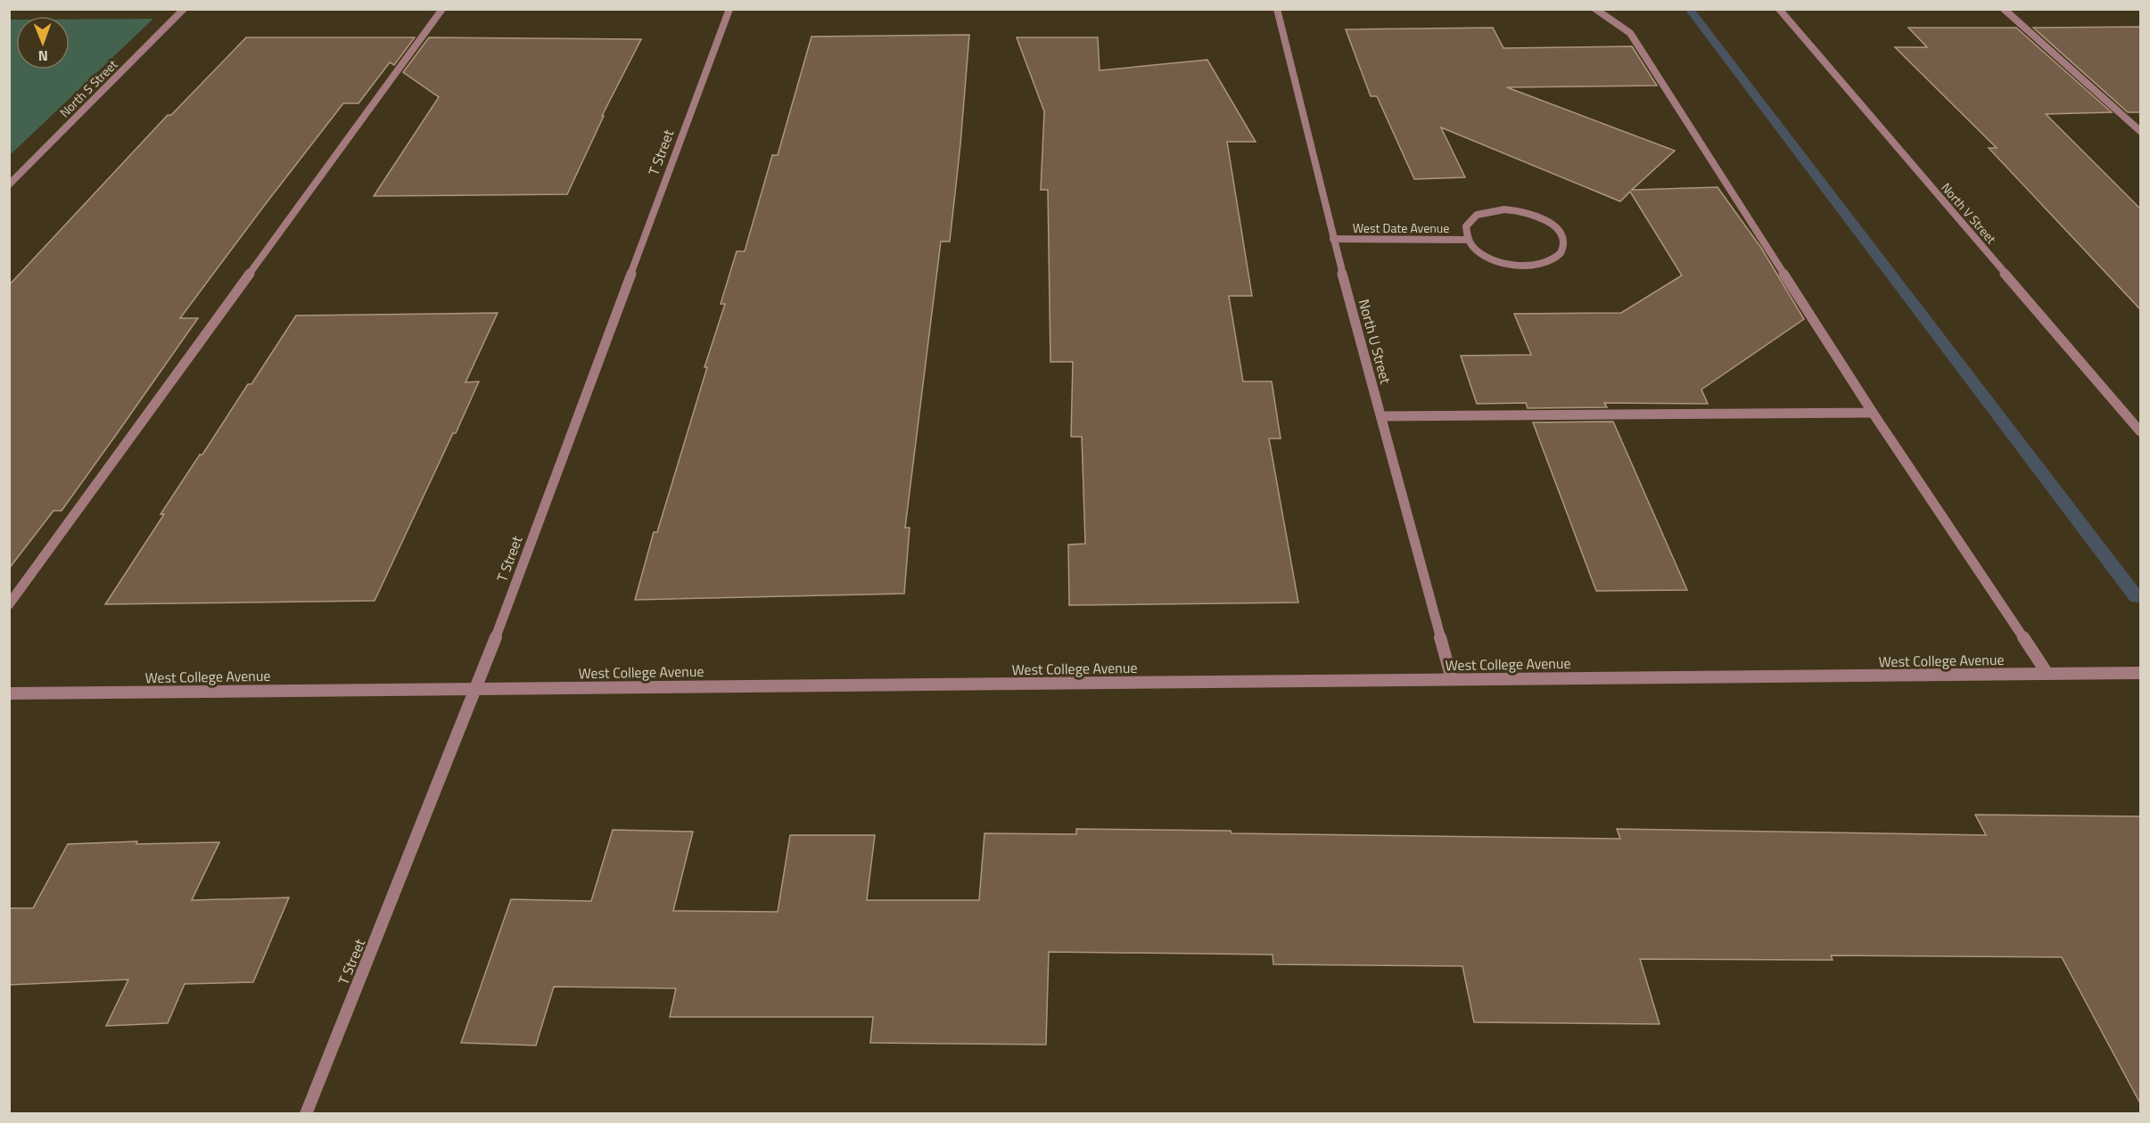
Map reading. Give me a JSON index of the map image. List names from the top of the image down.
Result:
{
  "streets": {
    "street": [
      "North S Street",
      "T Street",
      "North V Street",
      "West Date Avenue",
      "North U Street",
      "West College Avenue"
    ]
  },
  "crossings": [
    ["T Street", "West College Avenue"],
    ["West Date Avenue", "North U Street"],
    ["North U Street", "West College Avenue"]
  ],
  "north": "bottom"
}
